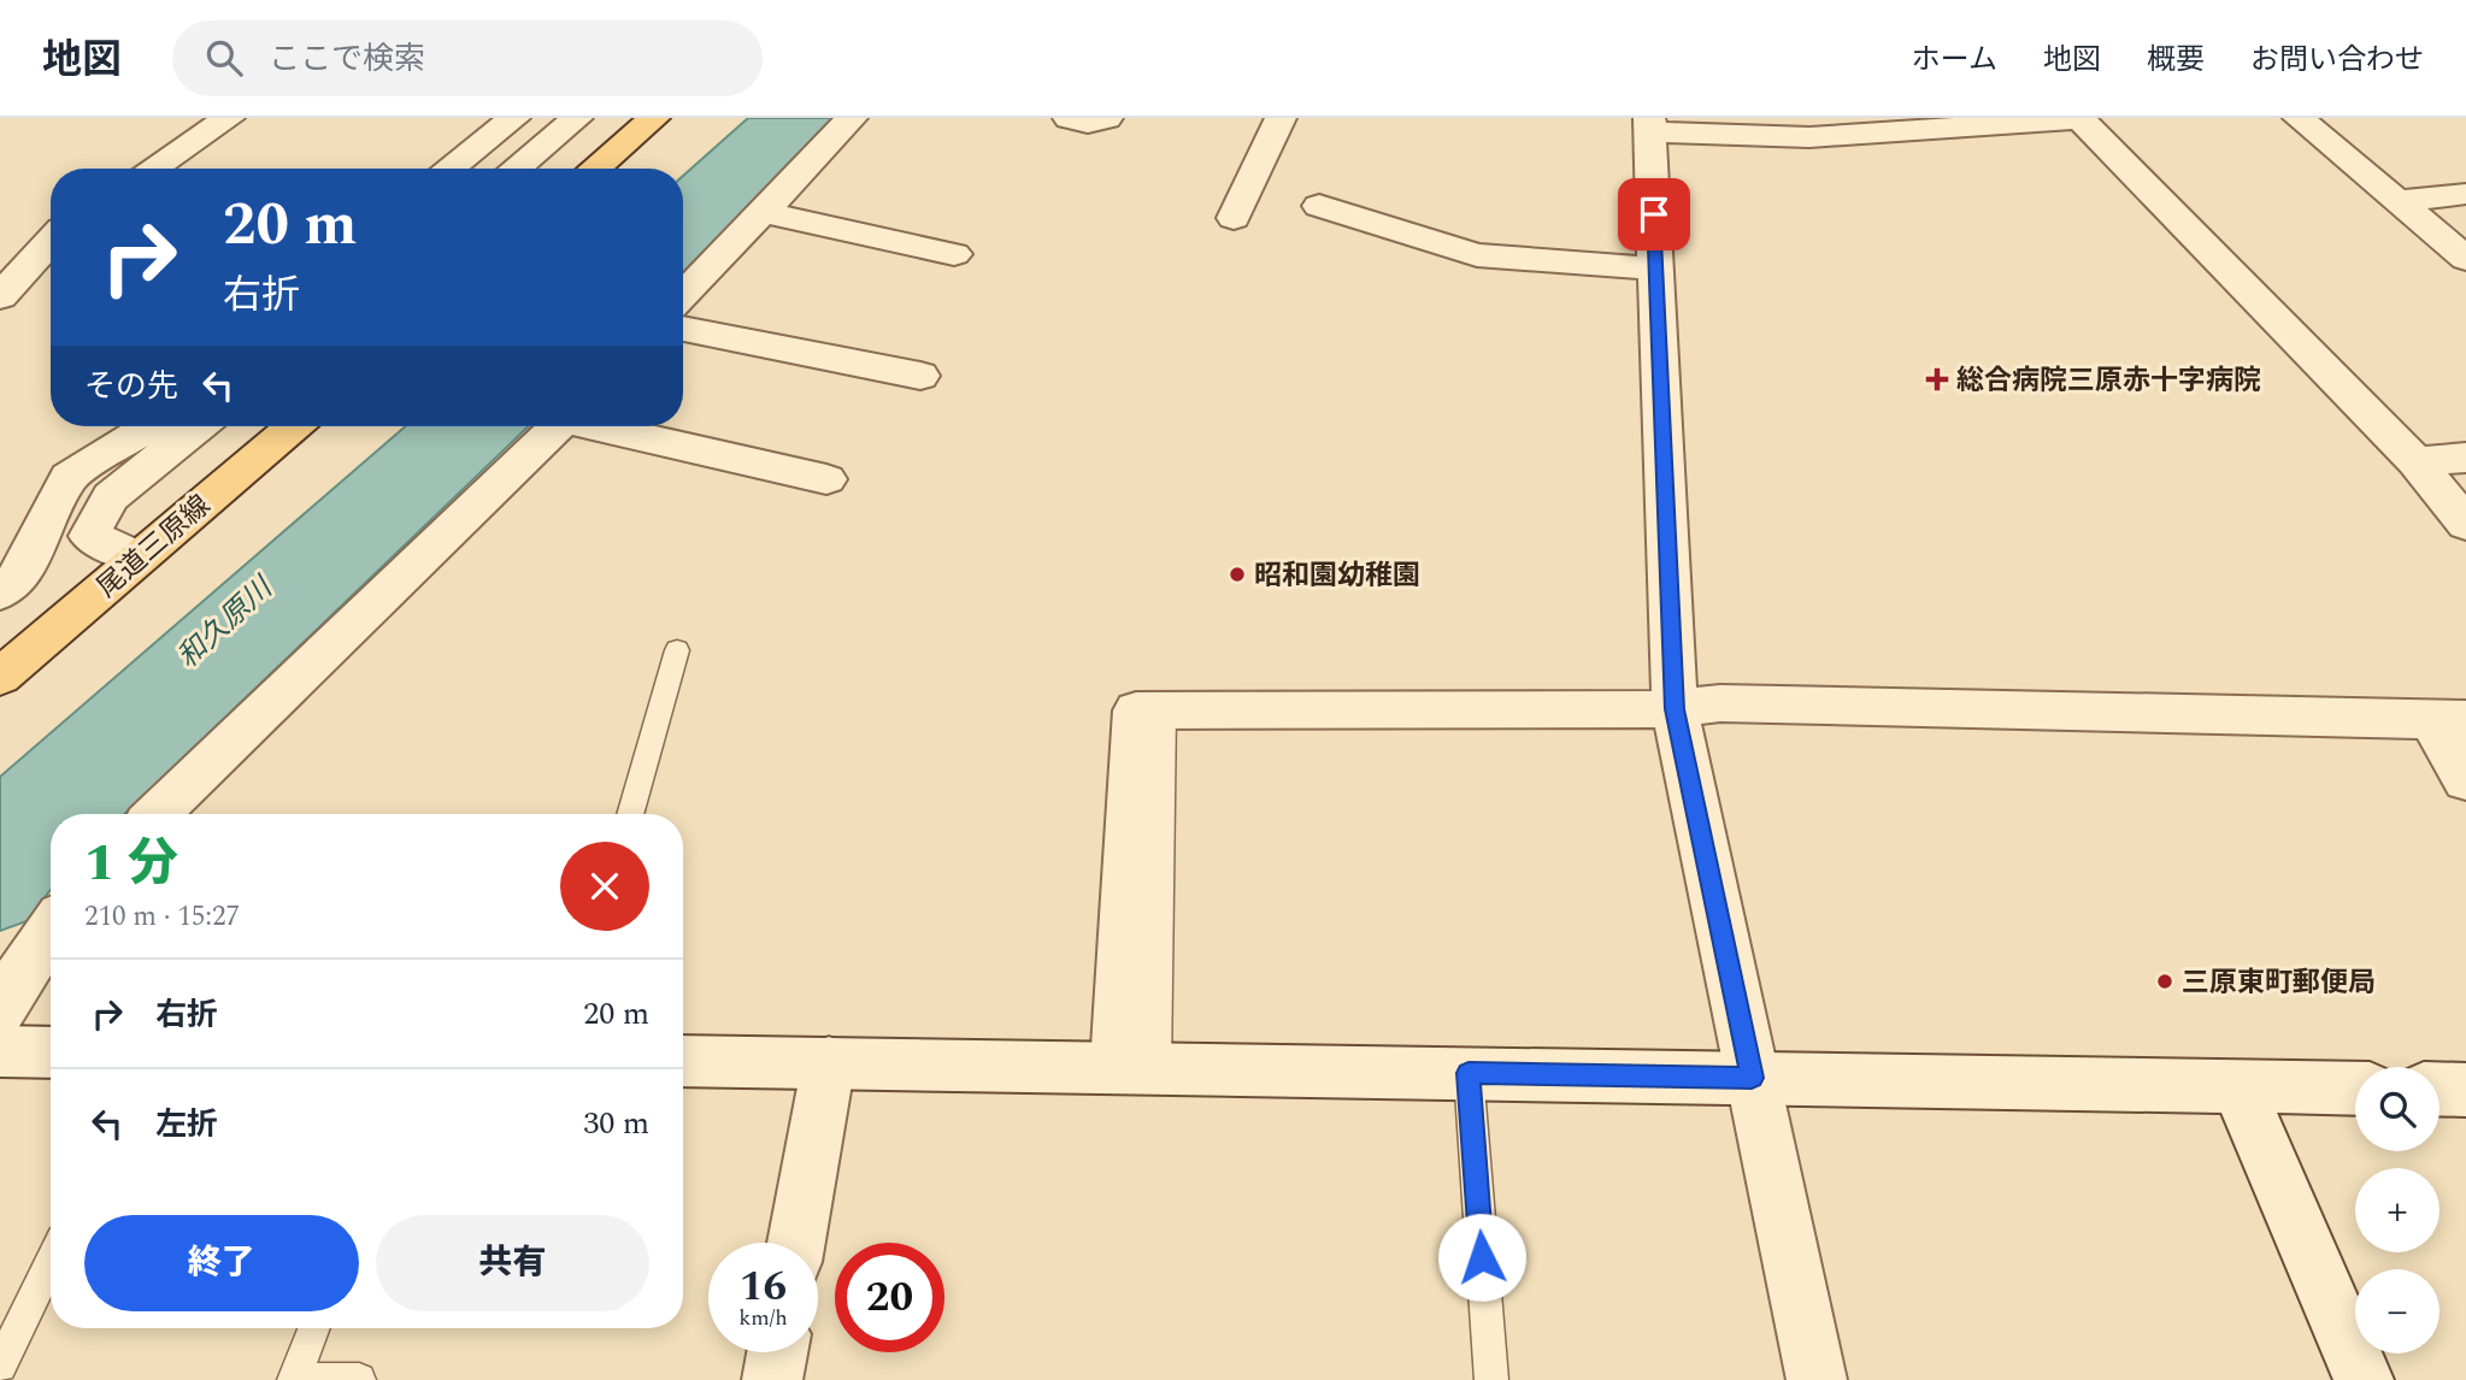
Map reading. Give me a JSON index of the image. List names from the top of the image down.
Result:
{
  "streets": {
    "main road": ["尾道三原線"]
  },
  "water": ["和久原川"],
  "places": {
    "health": ["総合病院三原赤十字病院"],
    "other": ["昭和園幼稚園", "三原東町郵便局"]
  },
  "page": {
    "header": "地図",
    "search": "ここで検索",
    "nav": [
      "ホーム",
      "地図",
      "概要",
      "お問い合わせ"
    ],
    "turn": ["20 m", "右折"],
    "then": "その先",
    "heading": ["1 分", "210 m · 15:27"],
    "list": [
      {
        "name": "右折",
        "value": "20 m"
      },
      {
        "name": "左折",
        "value": "30 m"
      }
    ],
    "map_buttons": ["+", "−"],
    "buttons": ["終了", "共有"],
    "speed": "16 km/h",
    "limit": "20"
  }
}
